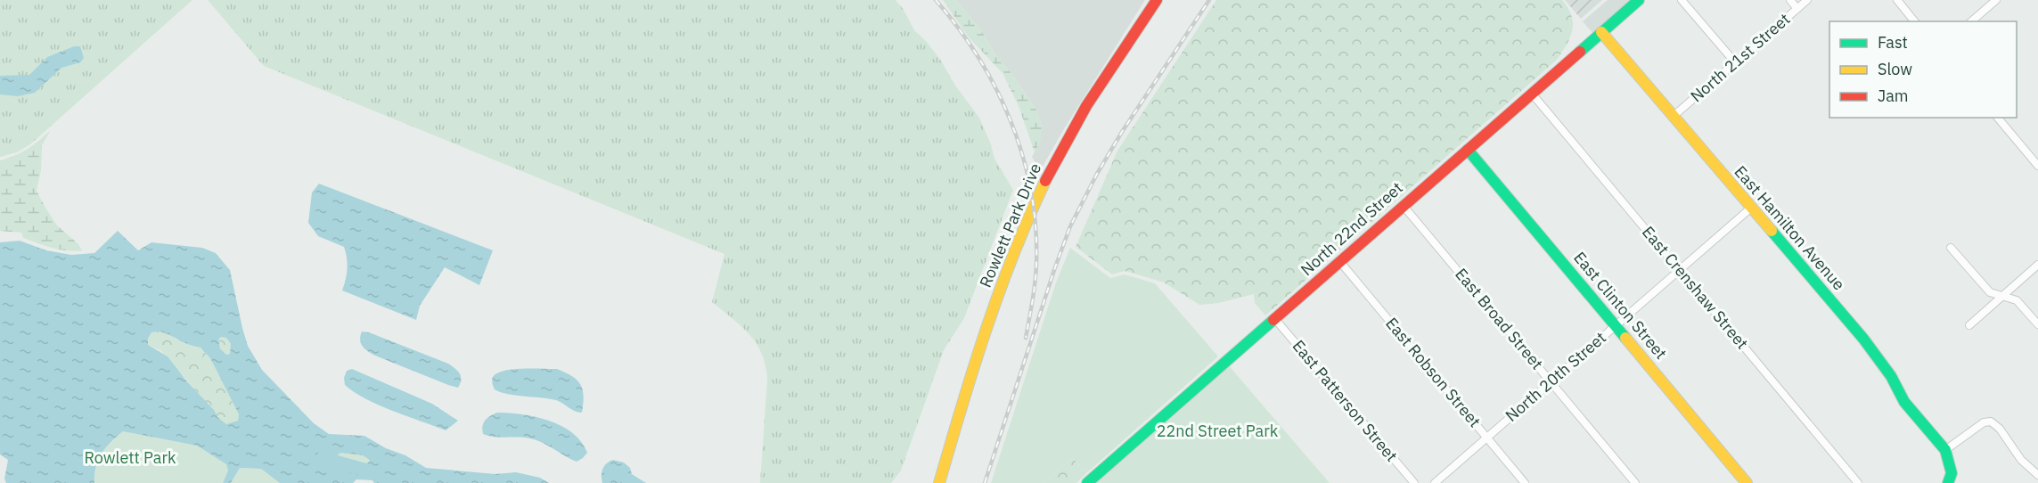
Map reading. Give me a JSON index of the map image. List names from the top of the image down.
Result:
{
  "streets": {
    "street": [
      "North 21st Street",
      "Rowlett Park Drive",
      "East Hamilton Avenue",
      "North 22nd Street",
      "East Crenshaw Street",
      "East Clinton Street",
      "East Broad Street",
      "East Robson Street",
      "North 20th Street",
      "East Patterson Street"
    ]
  },
  "crossings": [
    ["North 21st Street", "East Hamilton Avenue"],
    ["East Hamilton Avenue", "North 22nd Street"],
    ["East Hamilton Avenue", "North 20th Street"],
    ["North 22nd Street", "East Crenshaw Street"],
    ["North 22nd Street", "East Clinton Street"],
    ["North 22nd Street", "East Broad Street"],
    ["North 22nd Street", "East Robson Street"],
    ["North 22nd Street", "East Patterson Street"],
    ["East Crenshaw Street", "North 20th Street"],
    ["East Clinton Street", "North 20th Street"],
    ["East Broad Street", "North 20th Street"],
    ["East Robson Street", "North 20th Street"]
  ],
  "parks": ["22nd Street Park", "Rowlett Park"],
  "legend": ["Fast", "Slow", "Jam"]
}
